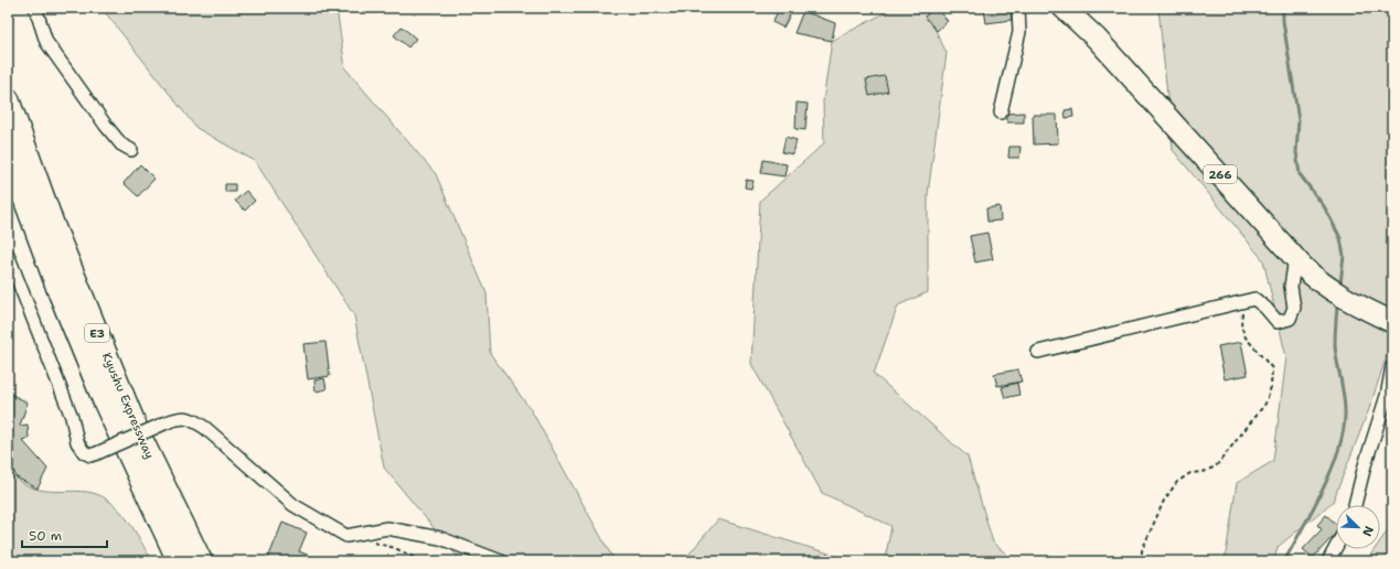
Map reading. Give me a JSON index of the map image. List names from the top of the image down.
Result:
{
  "streets": {
    "highway": ["266", "E3", "Kyushu Expressway"]
  },
  "scale_bar": "50 m",
  "north": "bottom right"
}
